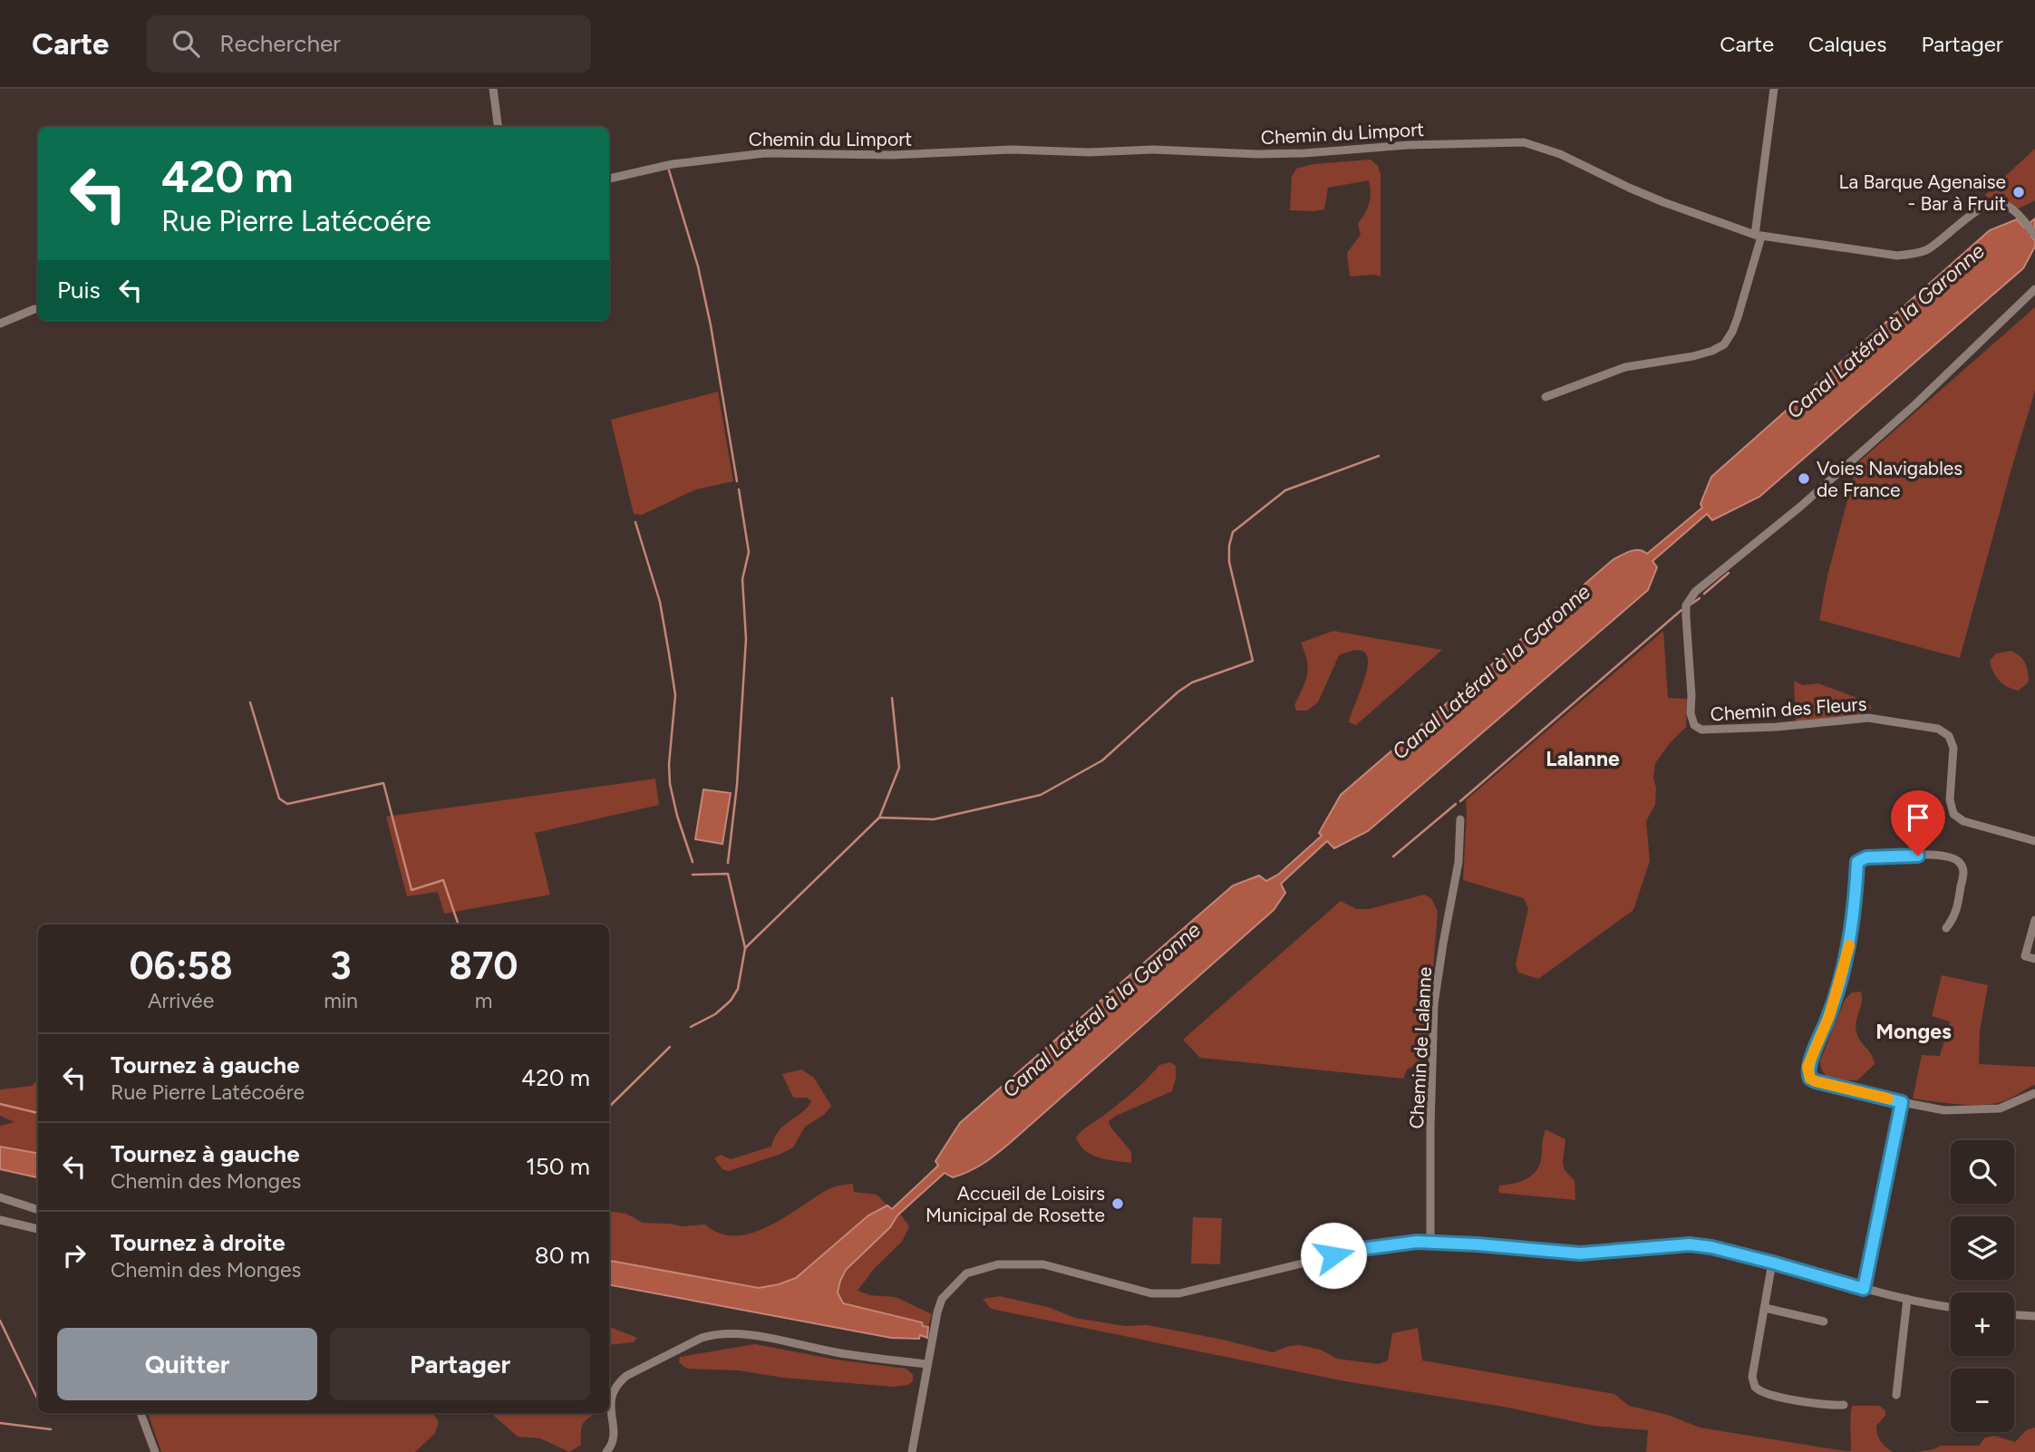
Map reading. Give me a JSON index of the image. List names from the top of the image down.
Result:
{
  "streets": {
    "street": ["Chemin du Limport", "Chemin des Fleurs", "Chemin de Lalanne"]
  },
  "districts": ["Lalanne", "Monges"],
  "water": ["Canal Latéral à la Garonne"],
  "places": ["La Barque Agenaise - Bar à Fruit", "Voies Navigables de France", "Accueil de Loisirs Municipal de Rosette"],
  "page": {
    "header": "Carte",
    "search": "Rechercher",
    "nav": ["Carte", "Calques", "Partager"],
    "turn": ["420 m", "Rue Pierre Latécoére"],
    "then": "Puis",
    "eta": [
      "06:58",
      "Arrivée",
      "3",
      "min",
      "870",
      "m"
    ],
    "list": [
      {
        "name": "Tournez à gauche",
        "note": "Rue Pierre Latécoére",
        "value": "420 m"
      },
      {
        "name": "Tournez à gauche",
        "note": "Chemin des Monges",
        "value": "150 m"
      },
      {
        "name": "Tournez à droite",
        "note": "Chemin des Monges",
        "value": "80 m"
      }
    ],
    "map_buttons": ["+", "−"],
    "buttons": ["Quitter", "Partager"]
  }
}
